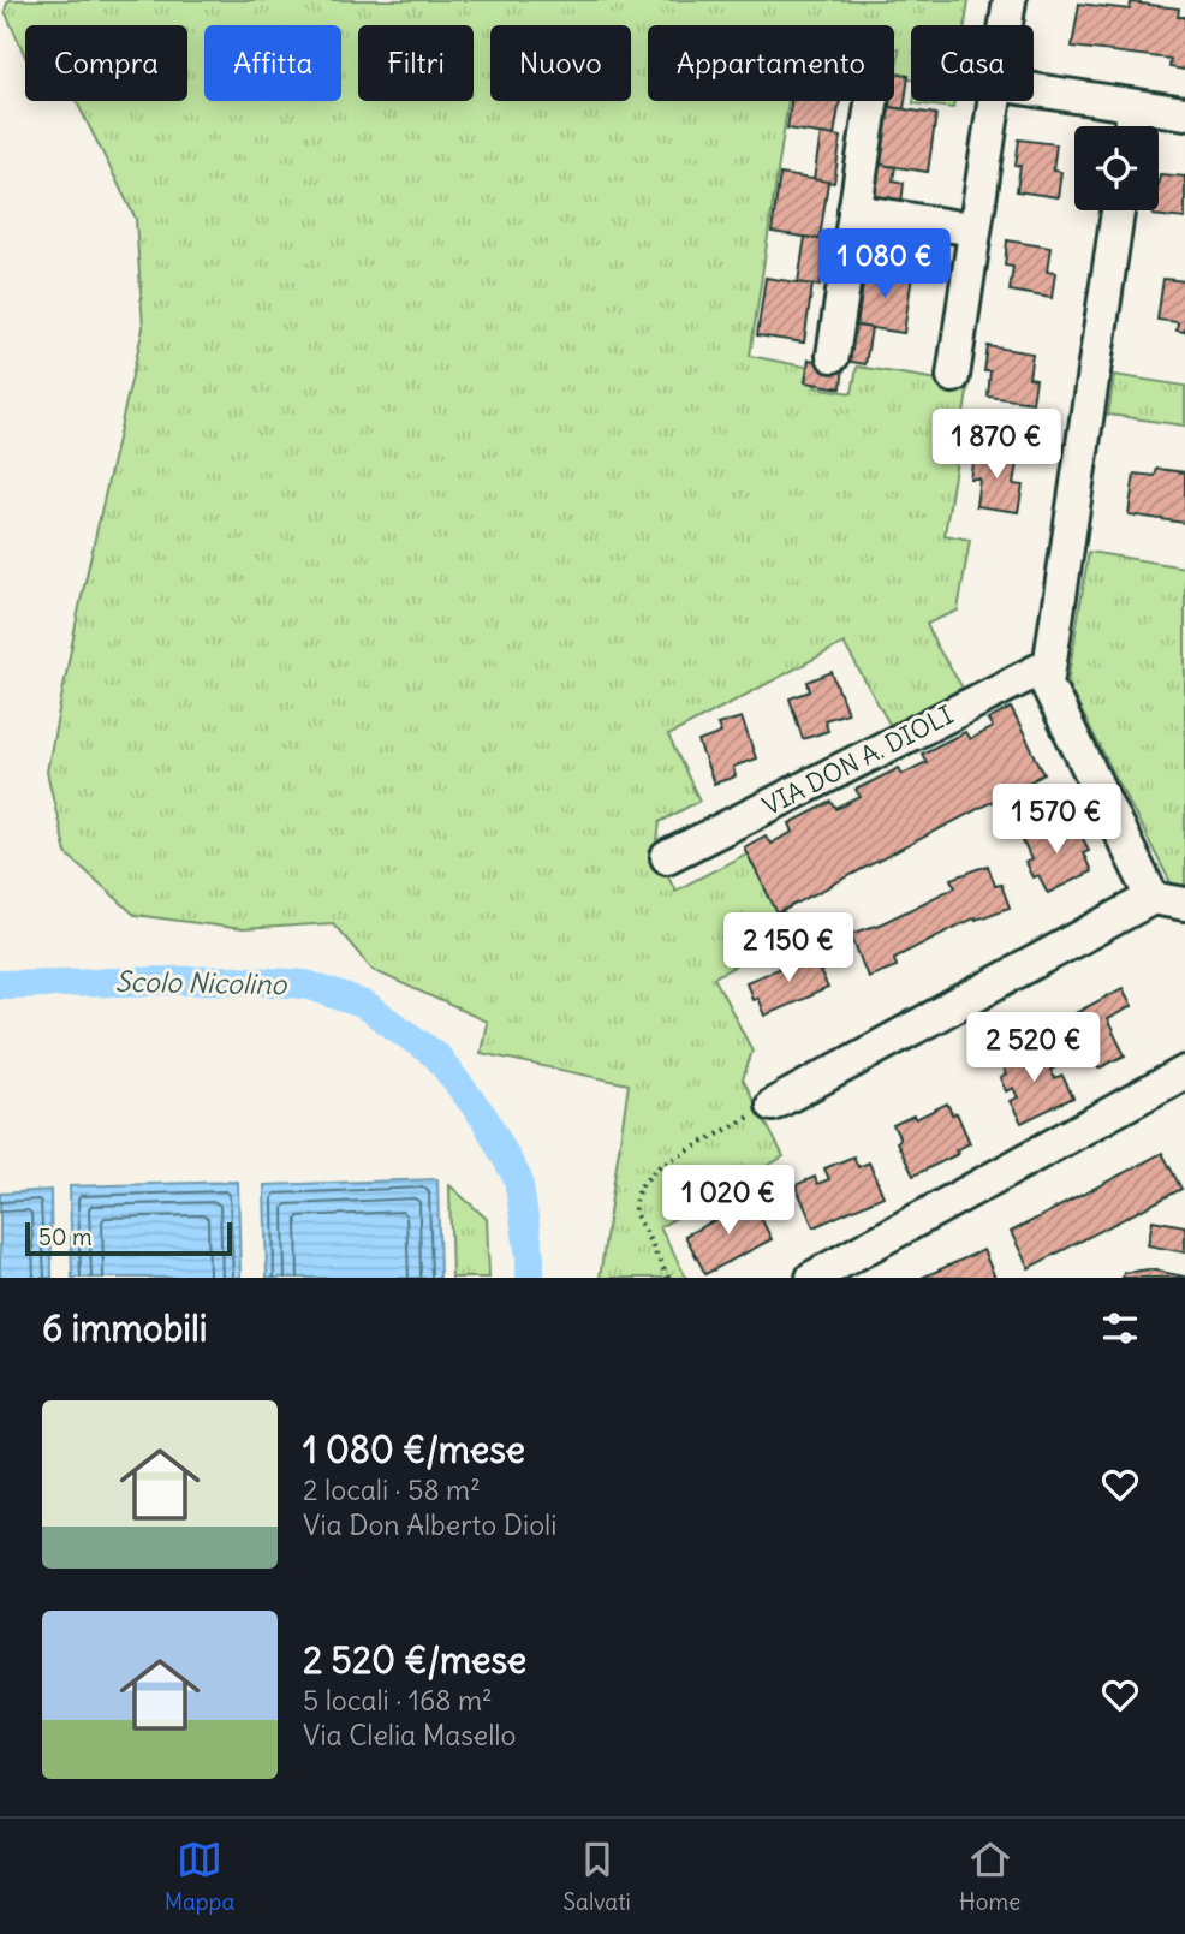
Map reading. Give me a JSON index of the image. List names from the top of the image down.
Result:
{
  "streets": {
    "street": ["VIA DON A. DIOLI"]
  },
  "water": ["Scolo Nicolino"],
  "scale_bar": "50 m",
  "page": {
    "chip": [
      "Compra",
      "Affitta",
      "Filtri",
      "Nuovo",
      "Appartamento",
      "Casa"
    ],
    "price": [
      "1 080 €",
      "1 870 €",
      "1 570 €",
      "2 150 €",
      "2 520 €",
      "1 020 €"
    ],
    "scale": "50 m",
    "heading": "6 immobili",
    "list": [
      {
        "name": "1 080 €/mese",
        "note": "2 locali · 58 m² · Via Don Alberto Dioli"
      },
      {
        "name": "2 520 €/mese",
        "note": "5 locali · 168 m² · Via Clelia Masello"
      }
    ],
    "tabs": ["Mappa", "Salvati", "Home"]
  }
}
